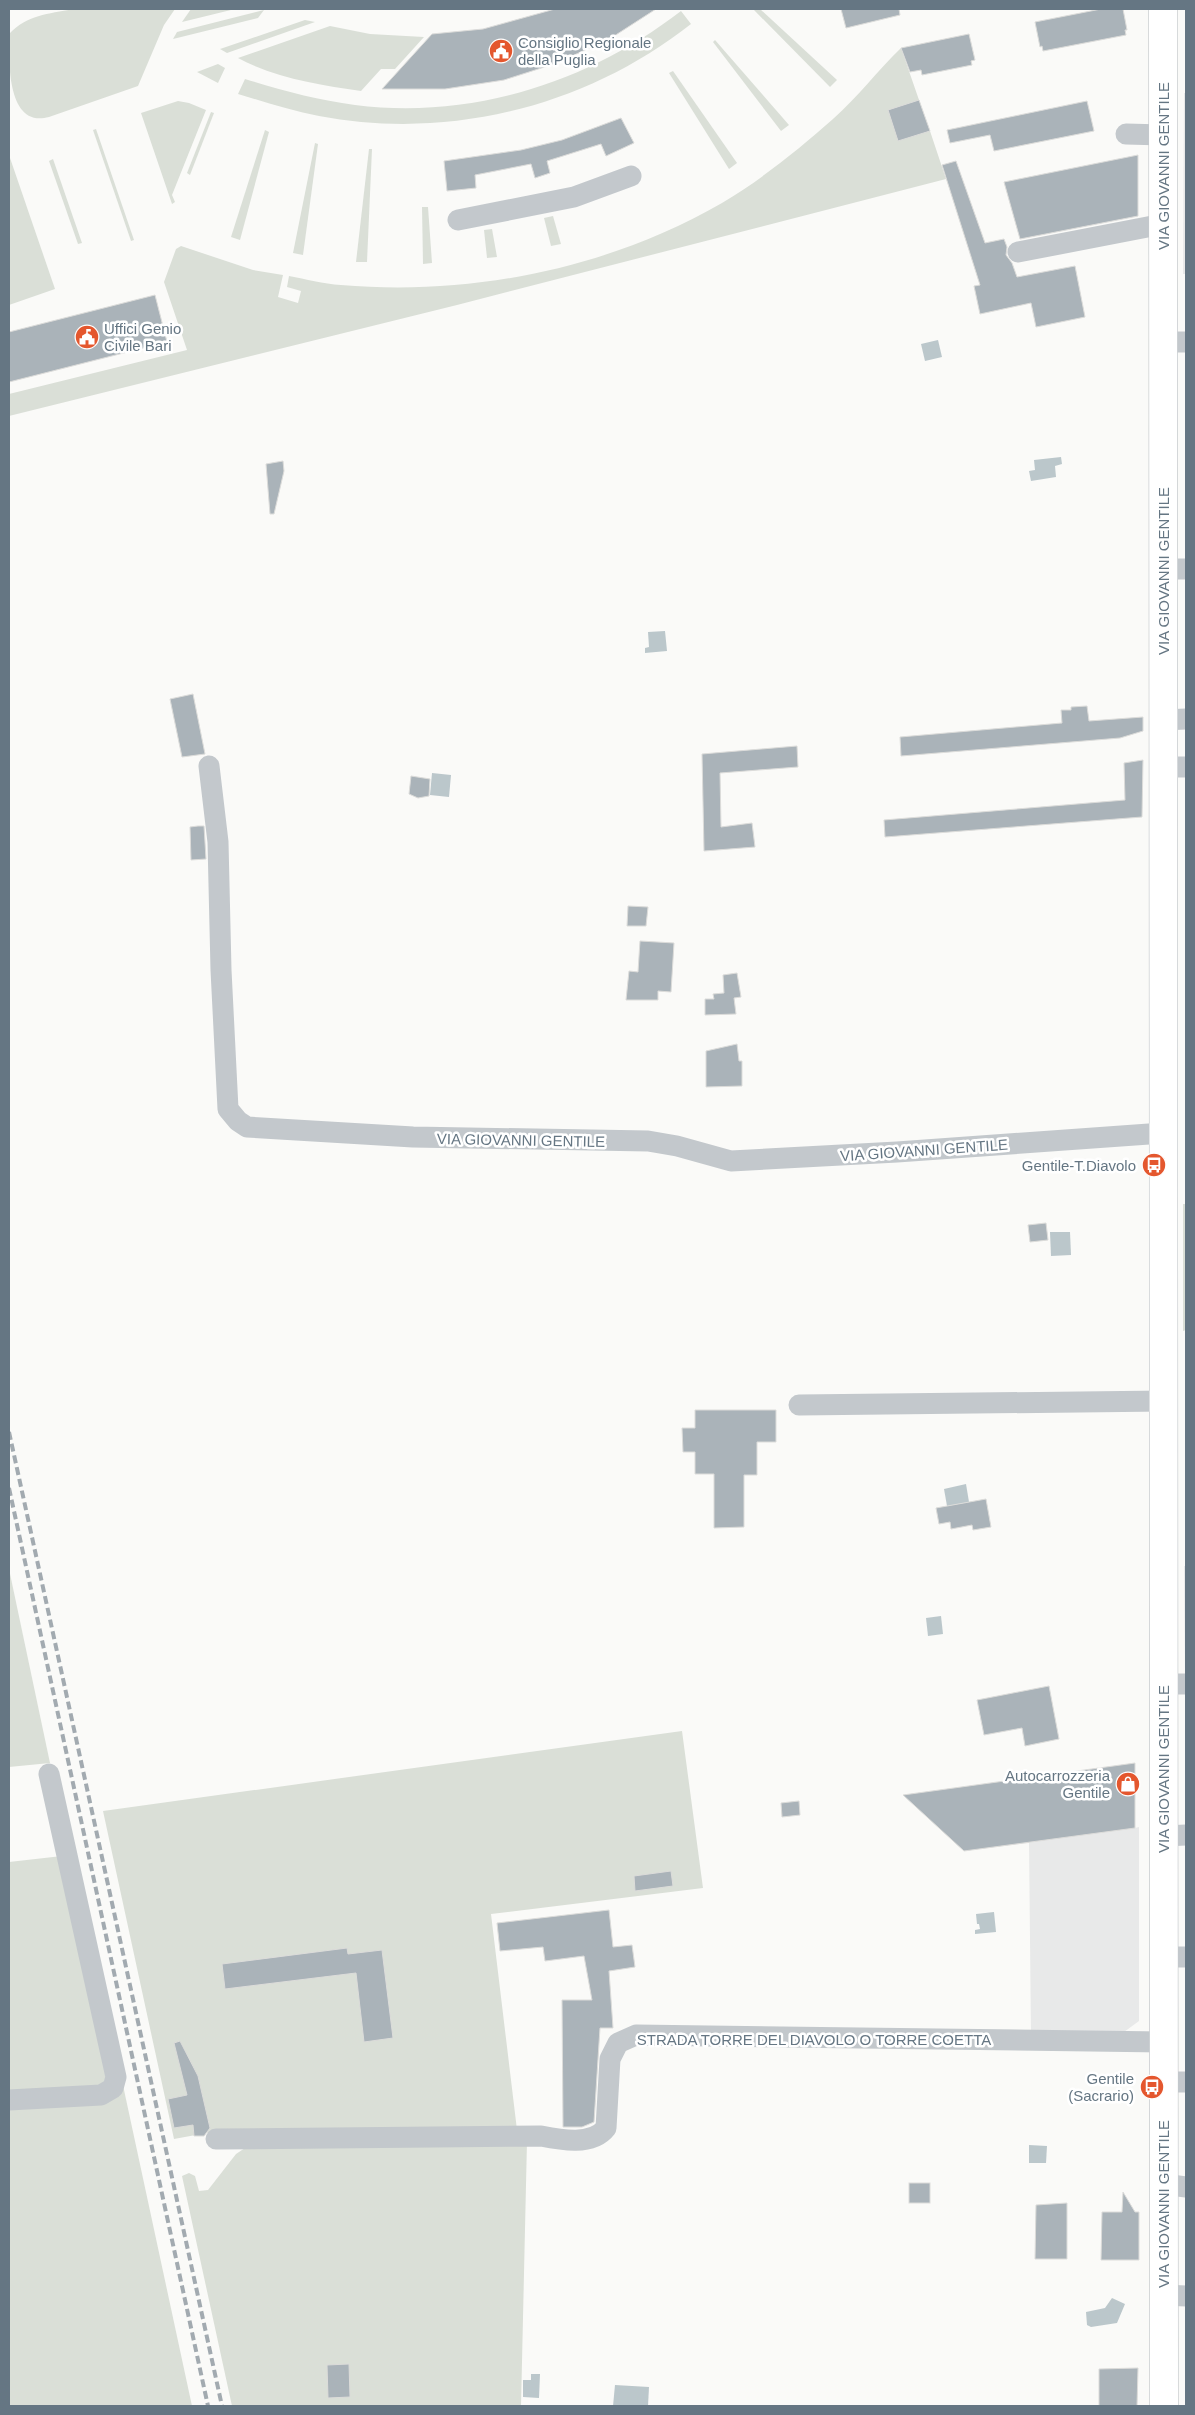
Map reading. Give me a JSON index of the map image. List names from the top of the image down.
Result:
{
  "streets": {
    "main road": ["VIA GIOVANNI GENTILE"],
    "lane": ["STRADA TORRE DEL DIAVOLO O TORRE COETTA"]
  },
  "crossings": [
    ["VIA GIOVANNI GENTILE", "STRADA TORRE DEL DIAVOLO O TORRE COETTA"]
  ],
  "places": {
    "public building": ["Consiglio Regionale della Puglia", "Uffici Genio Civile Bari"],
    "bus stop": ["Gentile-T.Diavolo", "Gentile (Sacrario)"],
    "shop": ["Autocarrozzeria Gentile"]
  }
}
